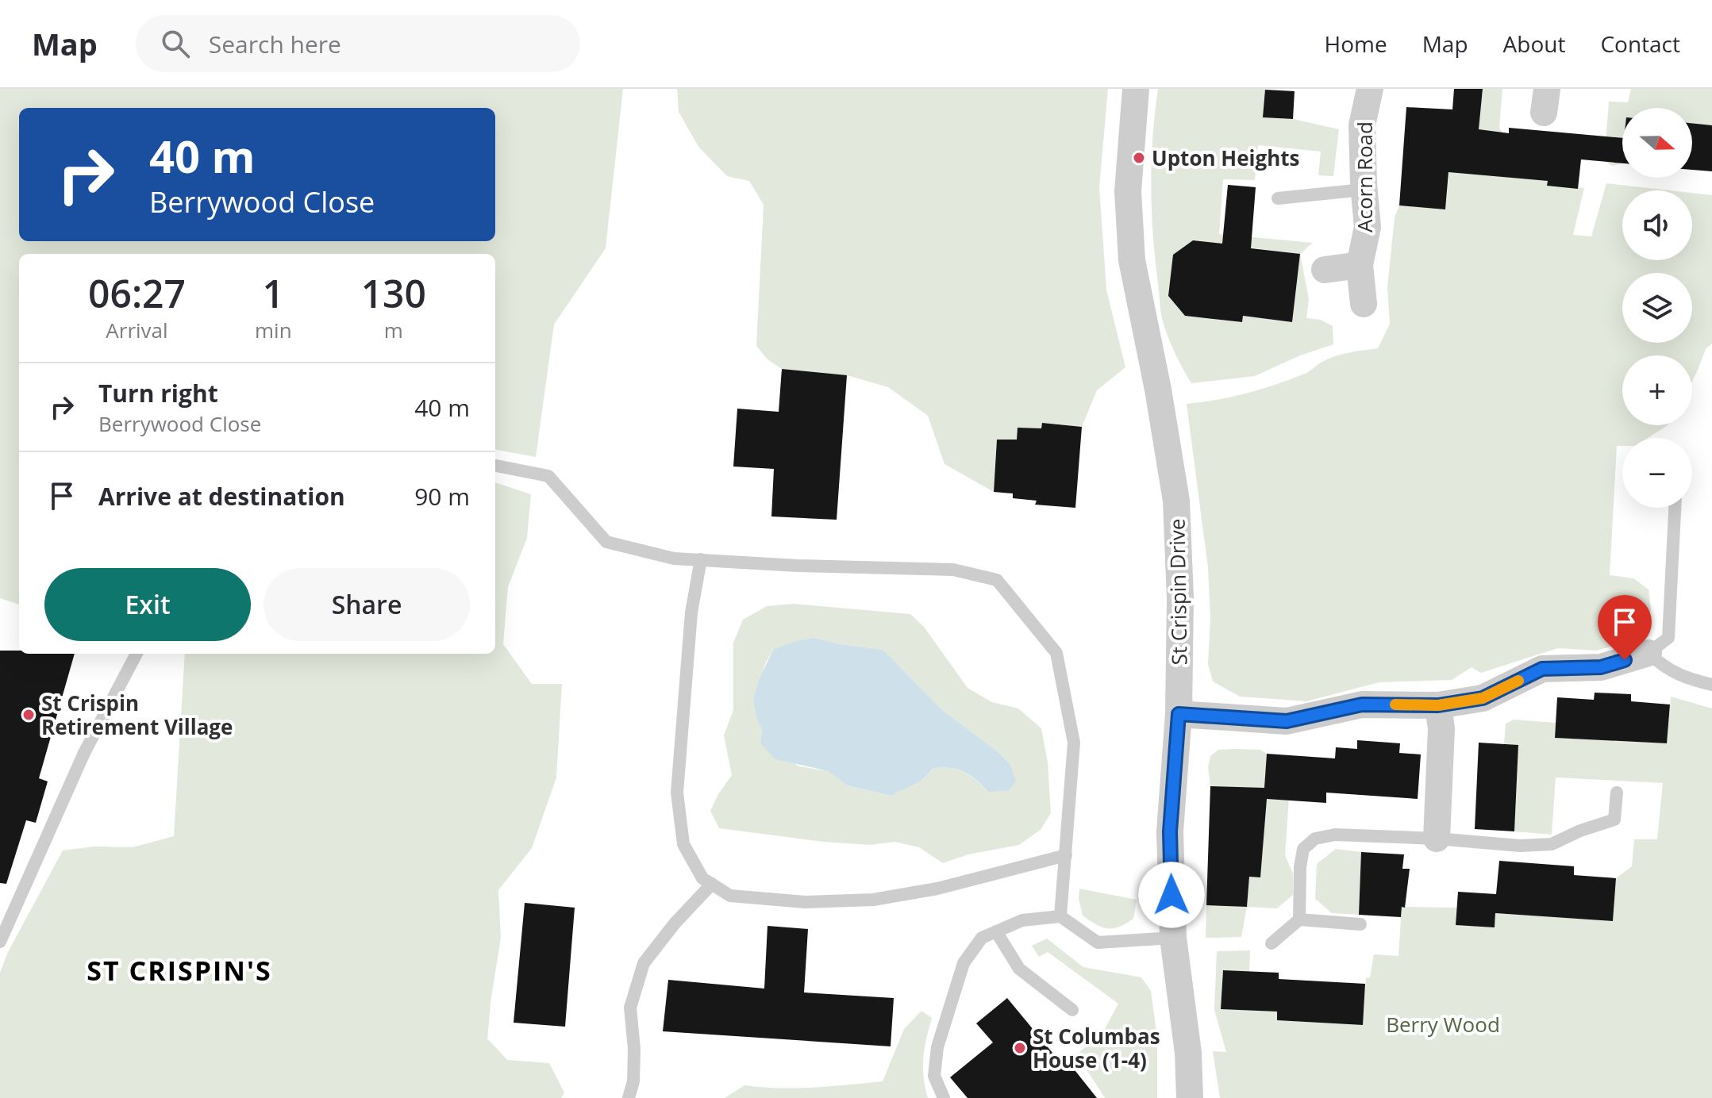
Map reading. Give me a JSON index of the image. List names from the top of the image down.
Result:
{
  "streets": {
    "street": ["Acorn Road", "St Crispin Drive"]
  },
  "districts": ["ST CRISPIN'S"],
  "parks": ["Berry Wood"],
  "places": ["Upton Heights", "St Crispin Retirement Village", "St Columbas House (1-4)"],
  "north": "right",
  "page": {
    "header": "Map",
    "search": "Search here",
    "nav": [
      "Home",
      "Map",
      "About",
      "Contact"
    ],
    "map_buttons": ["+", "−"],
    "turn": ["40 m", "Berrywood Close"],
    "eta": [
      "06:27",
      "Arrival",
      "1",
      "min",
      "130",
      "m"
    ],
    "list": [
      {
        "name": "Turn right",
        "note": "Berrywood Close",
        "value": "40 m"
      },
      {
        "name": "Arrive at destination",
        "value": "90 m"
      }
    ],
    "buttons": ["Exit", "Share"]
  }
}
